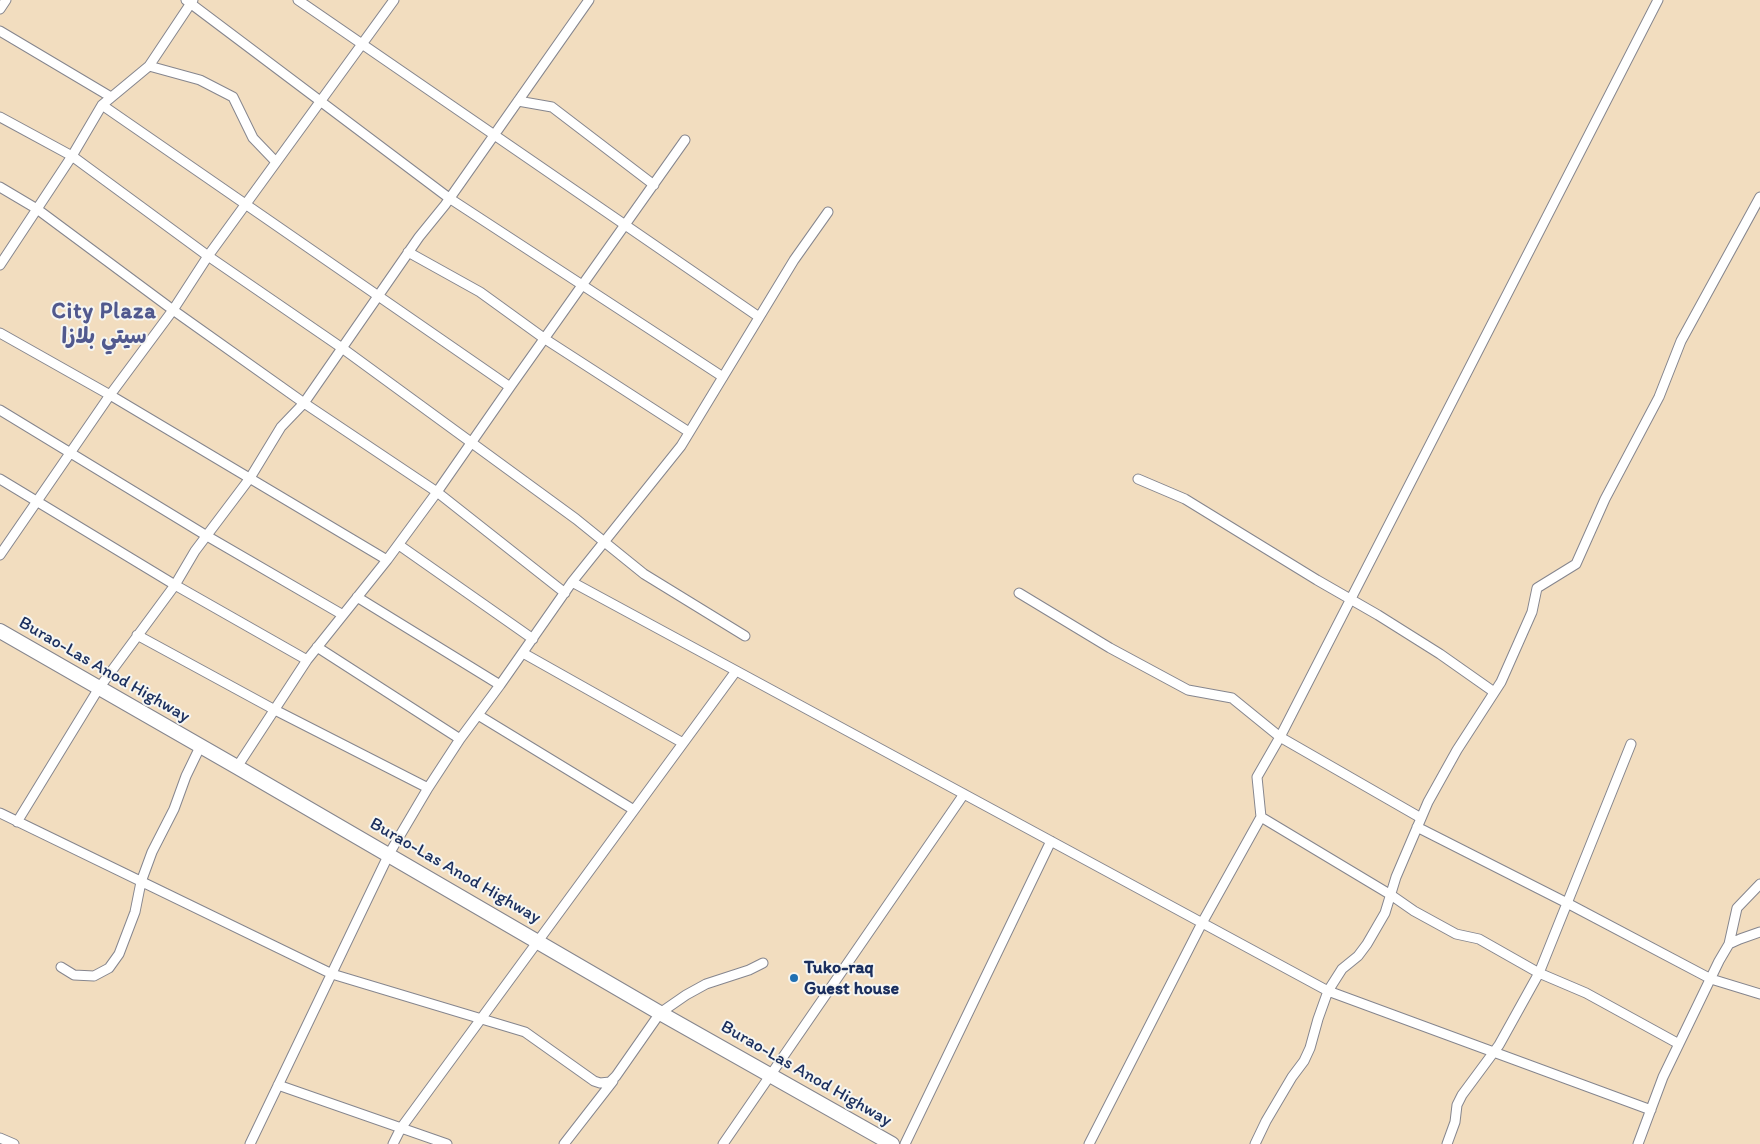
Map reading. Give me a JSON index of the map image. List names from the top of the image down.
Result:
{
  "streets": {
    "highway": ["Burao-Las Anod Highway"]
  },
  "districts": ["City Plaza سيتي بلازا"],
  "places": ["Tuko-raq Guest house"]
}
